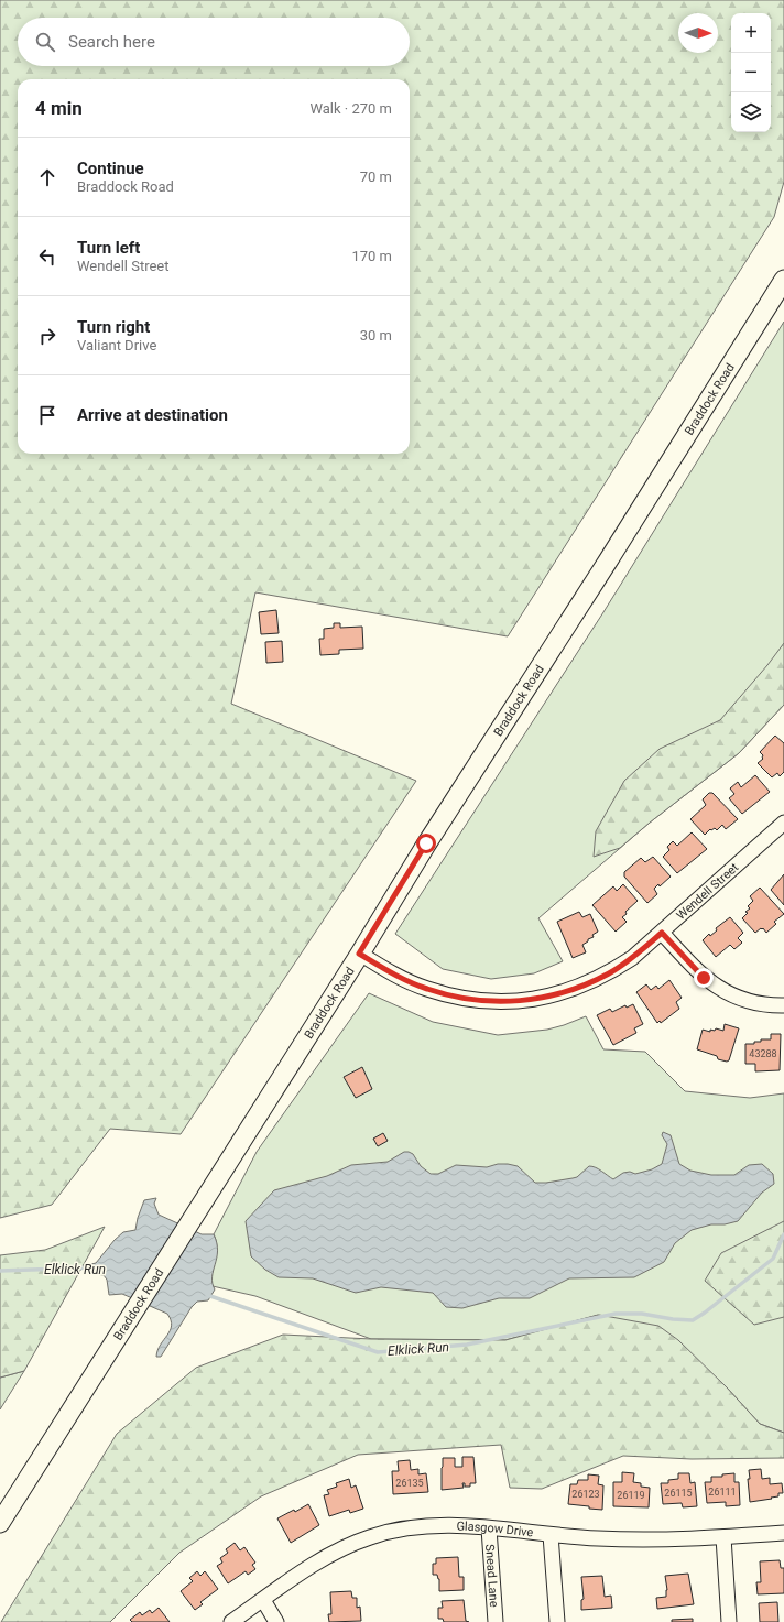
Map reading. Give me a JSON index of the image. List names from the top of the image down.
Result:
{
  "streets": {
    "main road": ["Braddock Road"],
    "street": ["Wendell Street", "Glasgow Drive", "Snead Lane"]
  },
  "crossings": [
    ["Braddock Road", "Wendell Street"],
    ["Glasgow Drive", "Snead Lane"]
  ],
  "water": ["Elklick Run"],
  "house_numbers": [
    "43288",
    "26135",
    "26111",
    "26115",
    "26123",
    "26119"
  ],
  "north": "right",
  "page": {
    "map_buttons": ["+", "−"],
    "search": "Search here",
    "heading": ["4 min", "Walk · 270 m"],
    "list": [
      ["Continue", "Braddock Road", "70 m"],
      ["Turn left", "Wendell Street", "170 m"],
      ["Turn right", "Valiant Drive", "30 m"],
      "Arrive at destination"
    ]
  }
}
